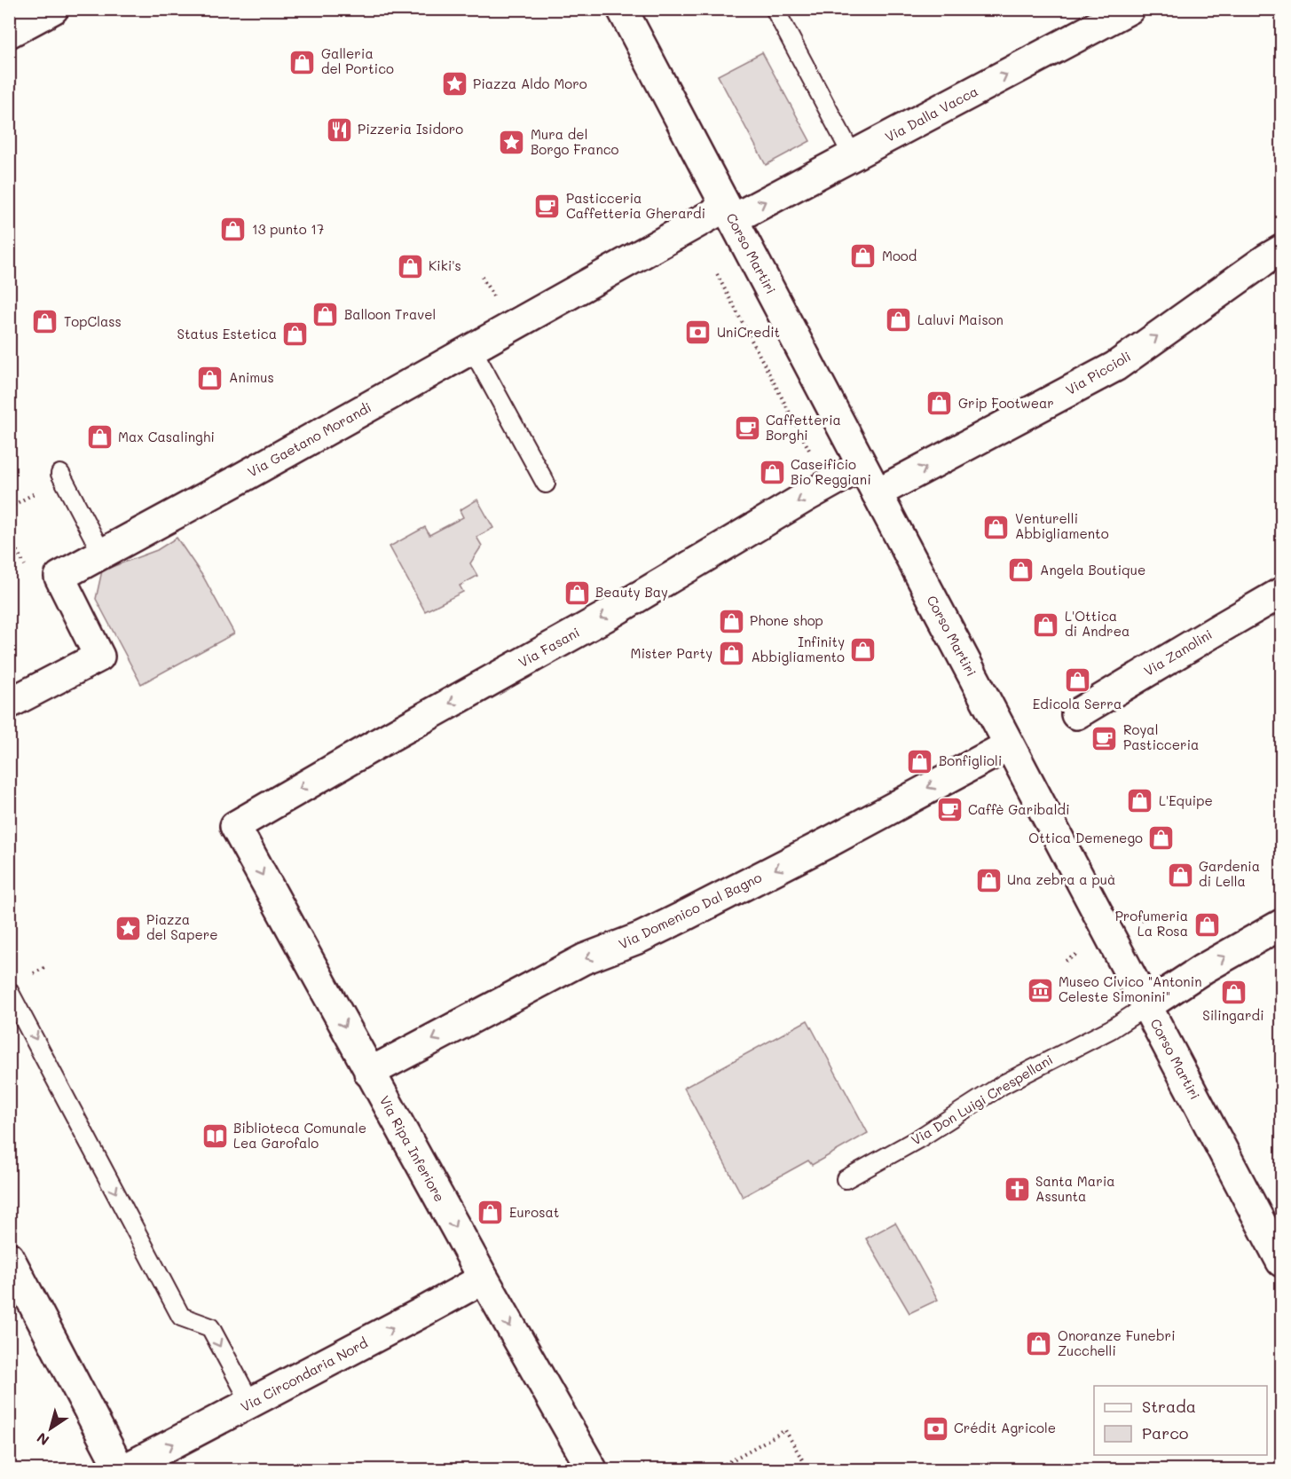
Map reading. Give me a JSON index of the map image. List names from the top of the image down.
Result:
{
  "streets": {
    "street": [
      "Via Dalla Vacca",
      "Corso Martiri",
      "Via Piccioli",
      "Via Gaetano Morandi",
      "Via Fasani",
      "Via Zanolini",
      "Via Domenico Dal Bagno",
      "Via Ripa Inferiore",
      "Via Circondaria Nord"
    ],
    "lane": ["Via Don Luigi Crespellani"]
  },
  "crossings": [
    ["Via Dalla Vacca", "Corso Martiri"],
    ["Via Dalla Vacca", "Via Gaetano Morandi"],
    ["Corso Martiri", "Via Piccioli"],
    ["Corso Martiri", "Via Gaetano Morandi"],
    ["Corso Martiri", "Via Fasani"],
    ["Corso Martiri", "Via Domenico Dal Bagno"],
    ["Corso Martiri", "Via Don Luigi Crespellani"],
    ["Via Fasani", "Via Ripa Inferiore"],
    ["Via Domenico Dal Bagno", "Via Ripa Inferiore"],
    ["Via Ripa Inferiore", "Via Circondaria Nord"]
  ],
  "one_way": [
    "Via Dalla Vacca",
    "Via Piccioli",
    "Via Fasani",
    "Via Domenico Dal Bagno",
    "Via Ripa Inferiore",
    "Via Circondaria Nord"
  ],
  "places": {
    "shop": [
      "Galleria del Portico",
      "13 punto 17",
      "Mood",
      "Kiki's",
      "Balloon Travel",
      "Laluvi Maison",
      "TopClass",
      "Status Estetica",
      "Animus",
      "Grip Footwear",
      "Max Casalinghi",
      "Caseificio Bio Reggiani",
      "Venturelli Abbigliamento",
      "Angela Boutique",
      "Beauty Bay",
      "Phone shop",
      "L'Ottica di Andrea",
      "Infinity Abbigliamento",
      "Mister Party",
      "Edicola Serra",
      "Bonfiglioli",
      "L'Equipe",
      "Ottica Demenego",
      "Gardenia di Lella",
      "Una zebra a puà",
      "Profumeria La Rosa",
      "Silingardi",
      "Eurosat",
      "Onoranze Funebri Zucchelli"
    ],
    "place": ["Piazza Aldo Moro", "Mura del Borgo Franco", "Piazza del Sapere"],
    "restaurant": ["Pizzeria Isidoro"],
    "cafe": [
      "Pasticceria Caffetteria Gherardi",
      "Caffetteria Borghi",
      "Royal Pasticceria",
      "Caffè Garibaldi"
    ],
    "bank": ["UniCredit", "Crédit Agricole"],
    "museum": ["Museo Civico \"Antonin Celeste Simonini\""],
    "library": ["Biblioteca Comunale Lea Garofalo"],
    "church": ["Santa Maria Assunta"]
  },
  "legend": ["Strada", "Parco"],
  "north": "bottom left"
}
